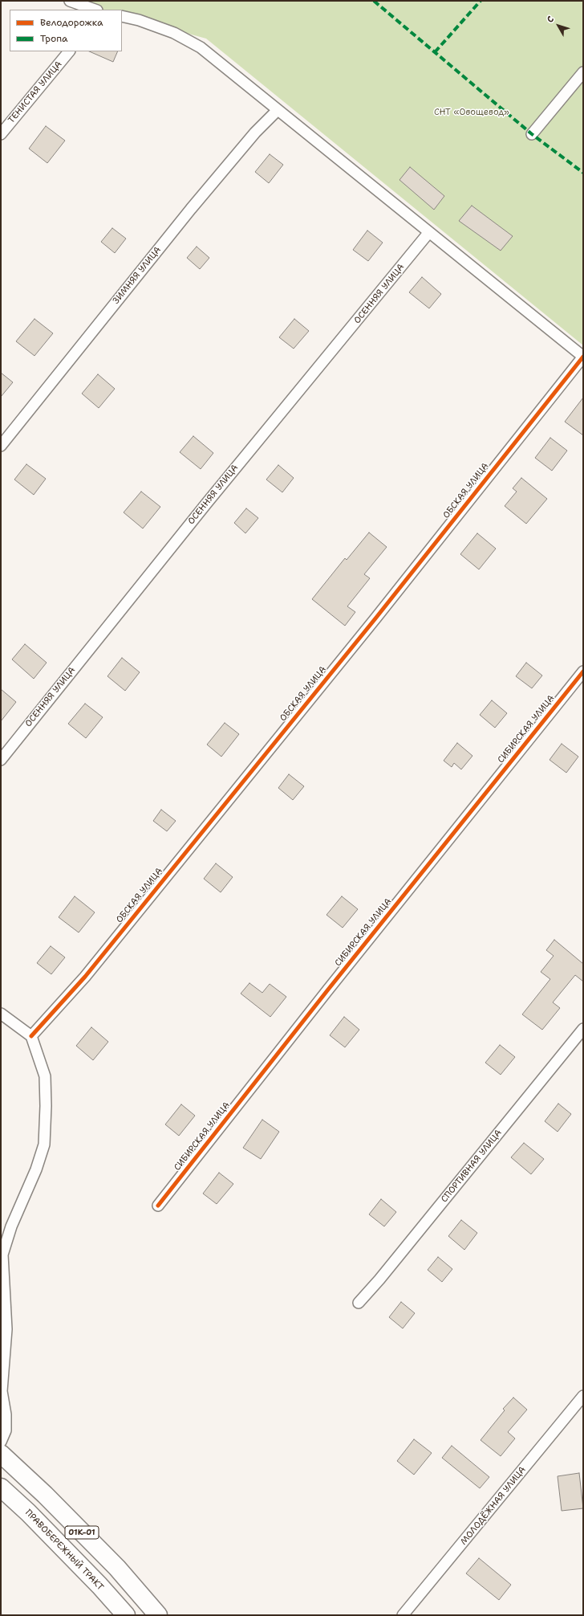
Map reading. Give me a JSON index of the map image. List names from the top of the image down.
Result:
{
  "streets": {
    "highway": ["01К-01", "ПРАВОБЕРЕЖНЫЙ ТРАКТ"],
    "street": [
      "ТЕНИСТАЯ УЛИЦА",
      "ЗИМНЯЯ УЛИЦА",
      "ОСЕННЯЯ УЛИЦА",
      "ОБСКАЯ УЛИЦА",
      "СИБИРСКАЯ УЛИЦА",
      "СПОРТИВНАЯ УЛИЦА",
      "МОЛОДЁЖНАЯ УЛИЦА"
    ]
  },
  "parks": ["СНТ «Овощевод»"],
  "legend": ["Велодорожка", "Тропа"],
  "north": "top left"
}
